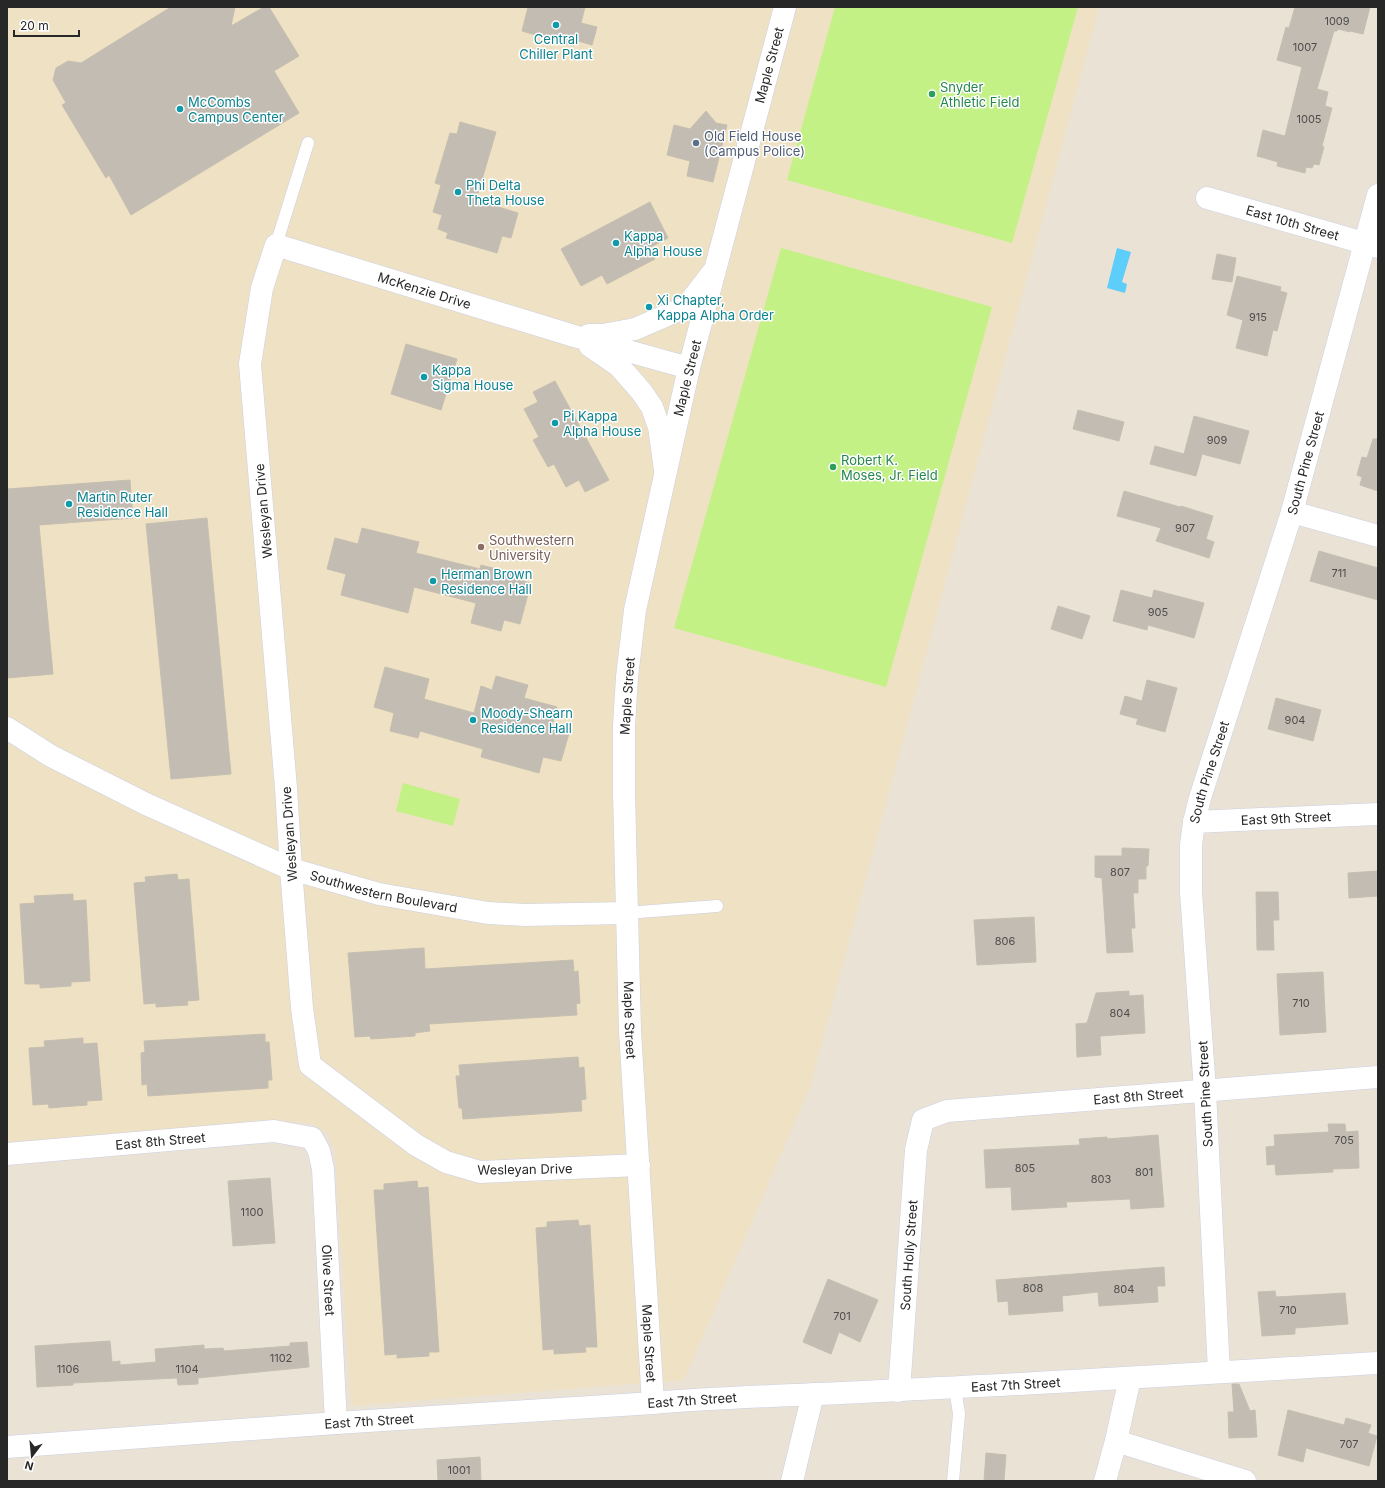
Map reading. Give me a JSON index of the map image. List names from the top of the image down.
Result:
{
  "streets": {
    "street": [
      "Maple Street",
      "East 10th Street",
      "McKenzie Drive",
      "South Pine Street",
      "Wesleyan Drive",
      "East 9th Street",
      "Southwestern Boulevard",
      "East 8th Street",
      "South Holly Street",
      "Olive Street",
      "East 7th Street"
    ]
  },
  "crossings": [
    ["Maple Street", "McKenzie Drive"],
    ["Maple Street", "Wesleyan Drive"],
    ["Maple Street", "Southwestern Boulevard"],
    ["Maple Street", "East 7th Street"],
    ["East 10th Street", "South Pine Street"],
    ["McKenzie Drive", "Wesleyan Drive"],
    ["South Pine Street", "East 9th Street"],
    ["South Pine Street", "East 8th Street"],
    ["South Pine Street", "East 7th Street"],
    ["Wesleyan Drive", "Southwestern Boulevard"],
    ["East 8th Street", "South Holly Street"],
    ["East 8th Street", "Olive Street"],
    ["South Holly Street", "East 7th Street"],
    ["Olive Street", "East 7th Street"]
  ],
  "places": [
    "Central Chiller Plant",
    "Snyder Athletic Field",
    "McCombs Campus Center",
    "Old Field House (Campus Police)",
    "Phi Delta Theta House",
    "Kappa Alpha House",
    "Xi Chapter, Kappa Alpha Order",
    "Kappa Sigma House",
    "Pi Kappa Alpha House",
    "Robert K. Moses, Jr. Field",
    "Martin Ruter Residence Hall",
    "Southwestern University",
    "Herman Brown Residence Hall",
    "Moody-Shearn Residence Hall"
  ],
  "house_numbers": [
    "1009",
    "1007",
    "1005",
    "915",
    "909",
    "907",
    "711",
    "905",
    "904",
    "807",
    "806",
    "710",
    "804",
    "705",
    "805",
    "801",
    "803",
    "1100",
    "808",
    "804",
    "710",
    "701",
    "1102",
    "1106",
    "1104",
    "707",
    "1001"
  ],
  "scale_bar": "20 m",
  "north": "bottom"
}
